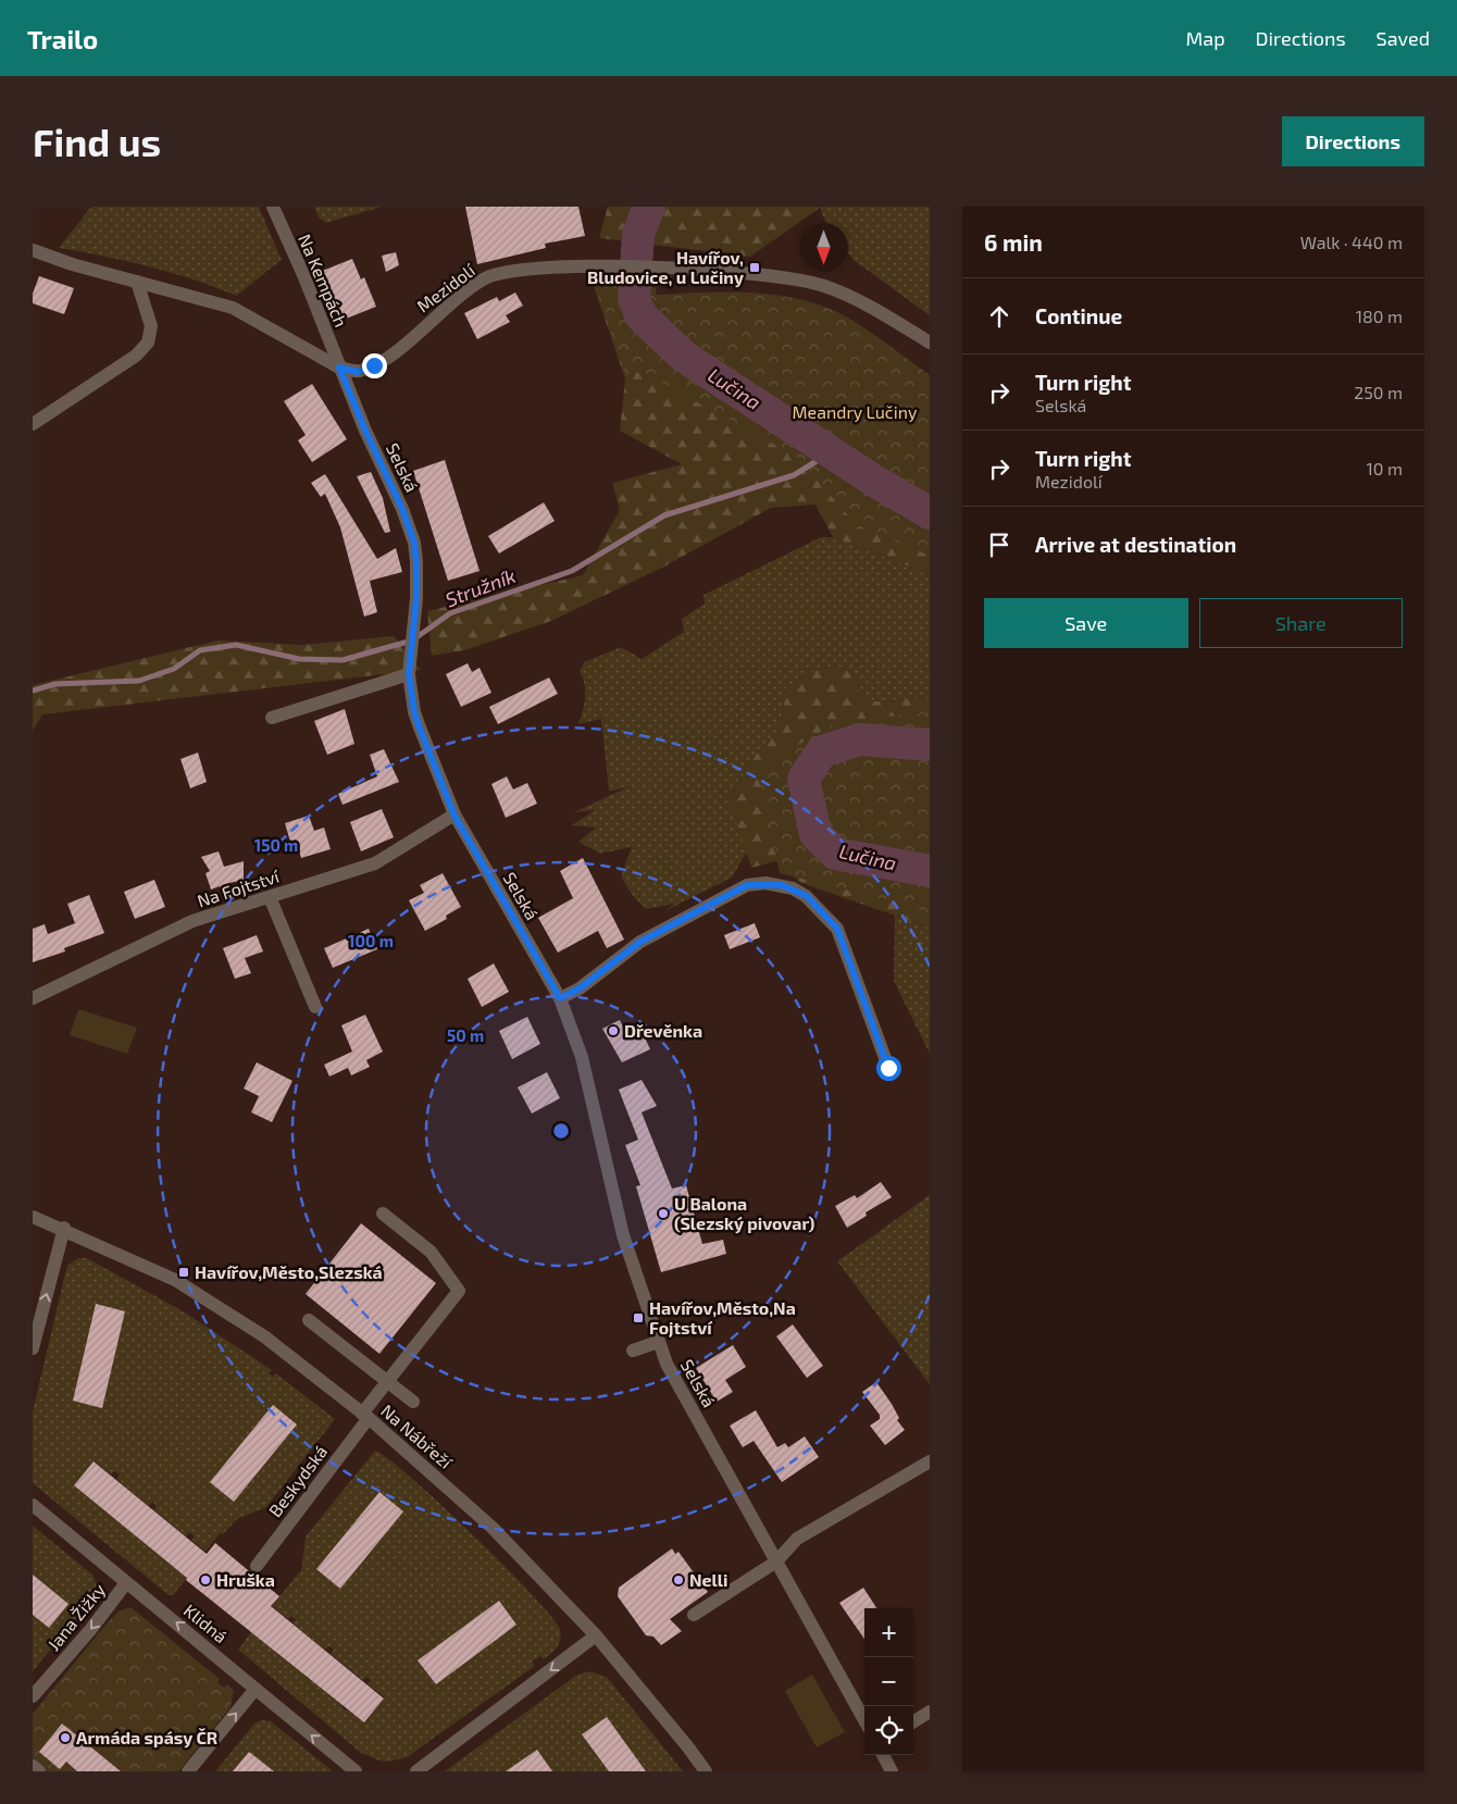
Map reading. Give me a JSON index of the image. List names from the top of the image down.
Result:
{
  "streets": {
    "street": [
      "Na Kempách",
      "Mezidolí",
      "Selská",
      "Na Fojtství",
      "Na Nábřeží",
      "Beskydská",
      "Jana Žižky",
      "Klidná"
    ]
  },
  "crossings": [
    ["Na Kempách", "Mezidolí"],
    ["Na Kempách", "Selská"],
    ["Mezidolí", "Selská"],
    ["Selská", "Na Fojtství"],
    ["Na Nábřeží", "Beskydská"],
    ["Jana Žižky", "Klidná"]
  ],
  "one_way": ["Jana Žižky", "Klidná"],
  "water": ["Lučina", "Stružník"],
  "parks": ["Meandry Lučiny"],
  "places": {
    "transit": ["Havířov, Bludovice, u Lučiny", "Havířov,Město,Slezská", "Havířov,Město,Na Fojtství"],
    "other": [
      "Dřevěnka",
      "U Balona (Slezský pivovar)",
      "Hruška",
      "Nelli",
      "Armáda spásy ČR"
    ]
  },
  "north": "bottom",
  "page": {
    "header": "Trailo",
    "nav": ["Map", "Directions", "Saved"],
    "buttons": [
      "Directions",
      ["Save", "Share"]
    ],
    "title": "Find us",
    "heading": ["6 min", "Walk · 440 m"],
    "list": [
      ["Continue", "180 m"],
      ["Turn right", "Selská", "250 m"],
      ["Turn right", "Mezidolí", "10 m"],
      "Arrive at destination"
    ],
    "map_buttons": ["+", "−"]
  },
  "rings": ["150 m", "100 m", "50 m"]
}
